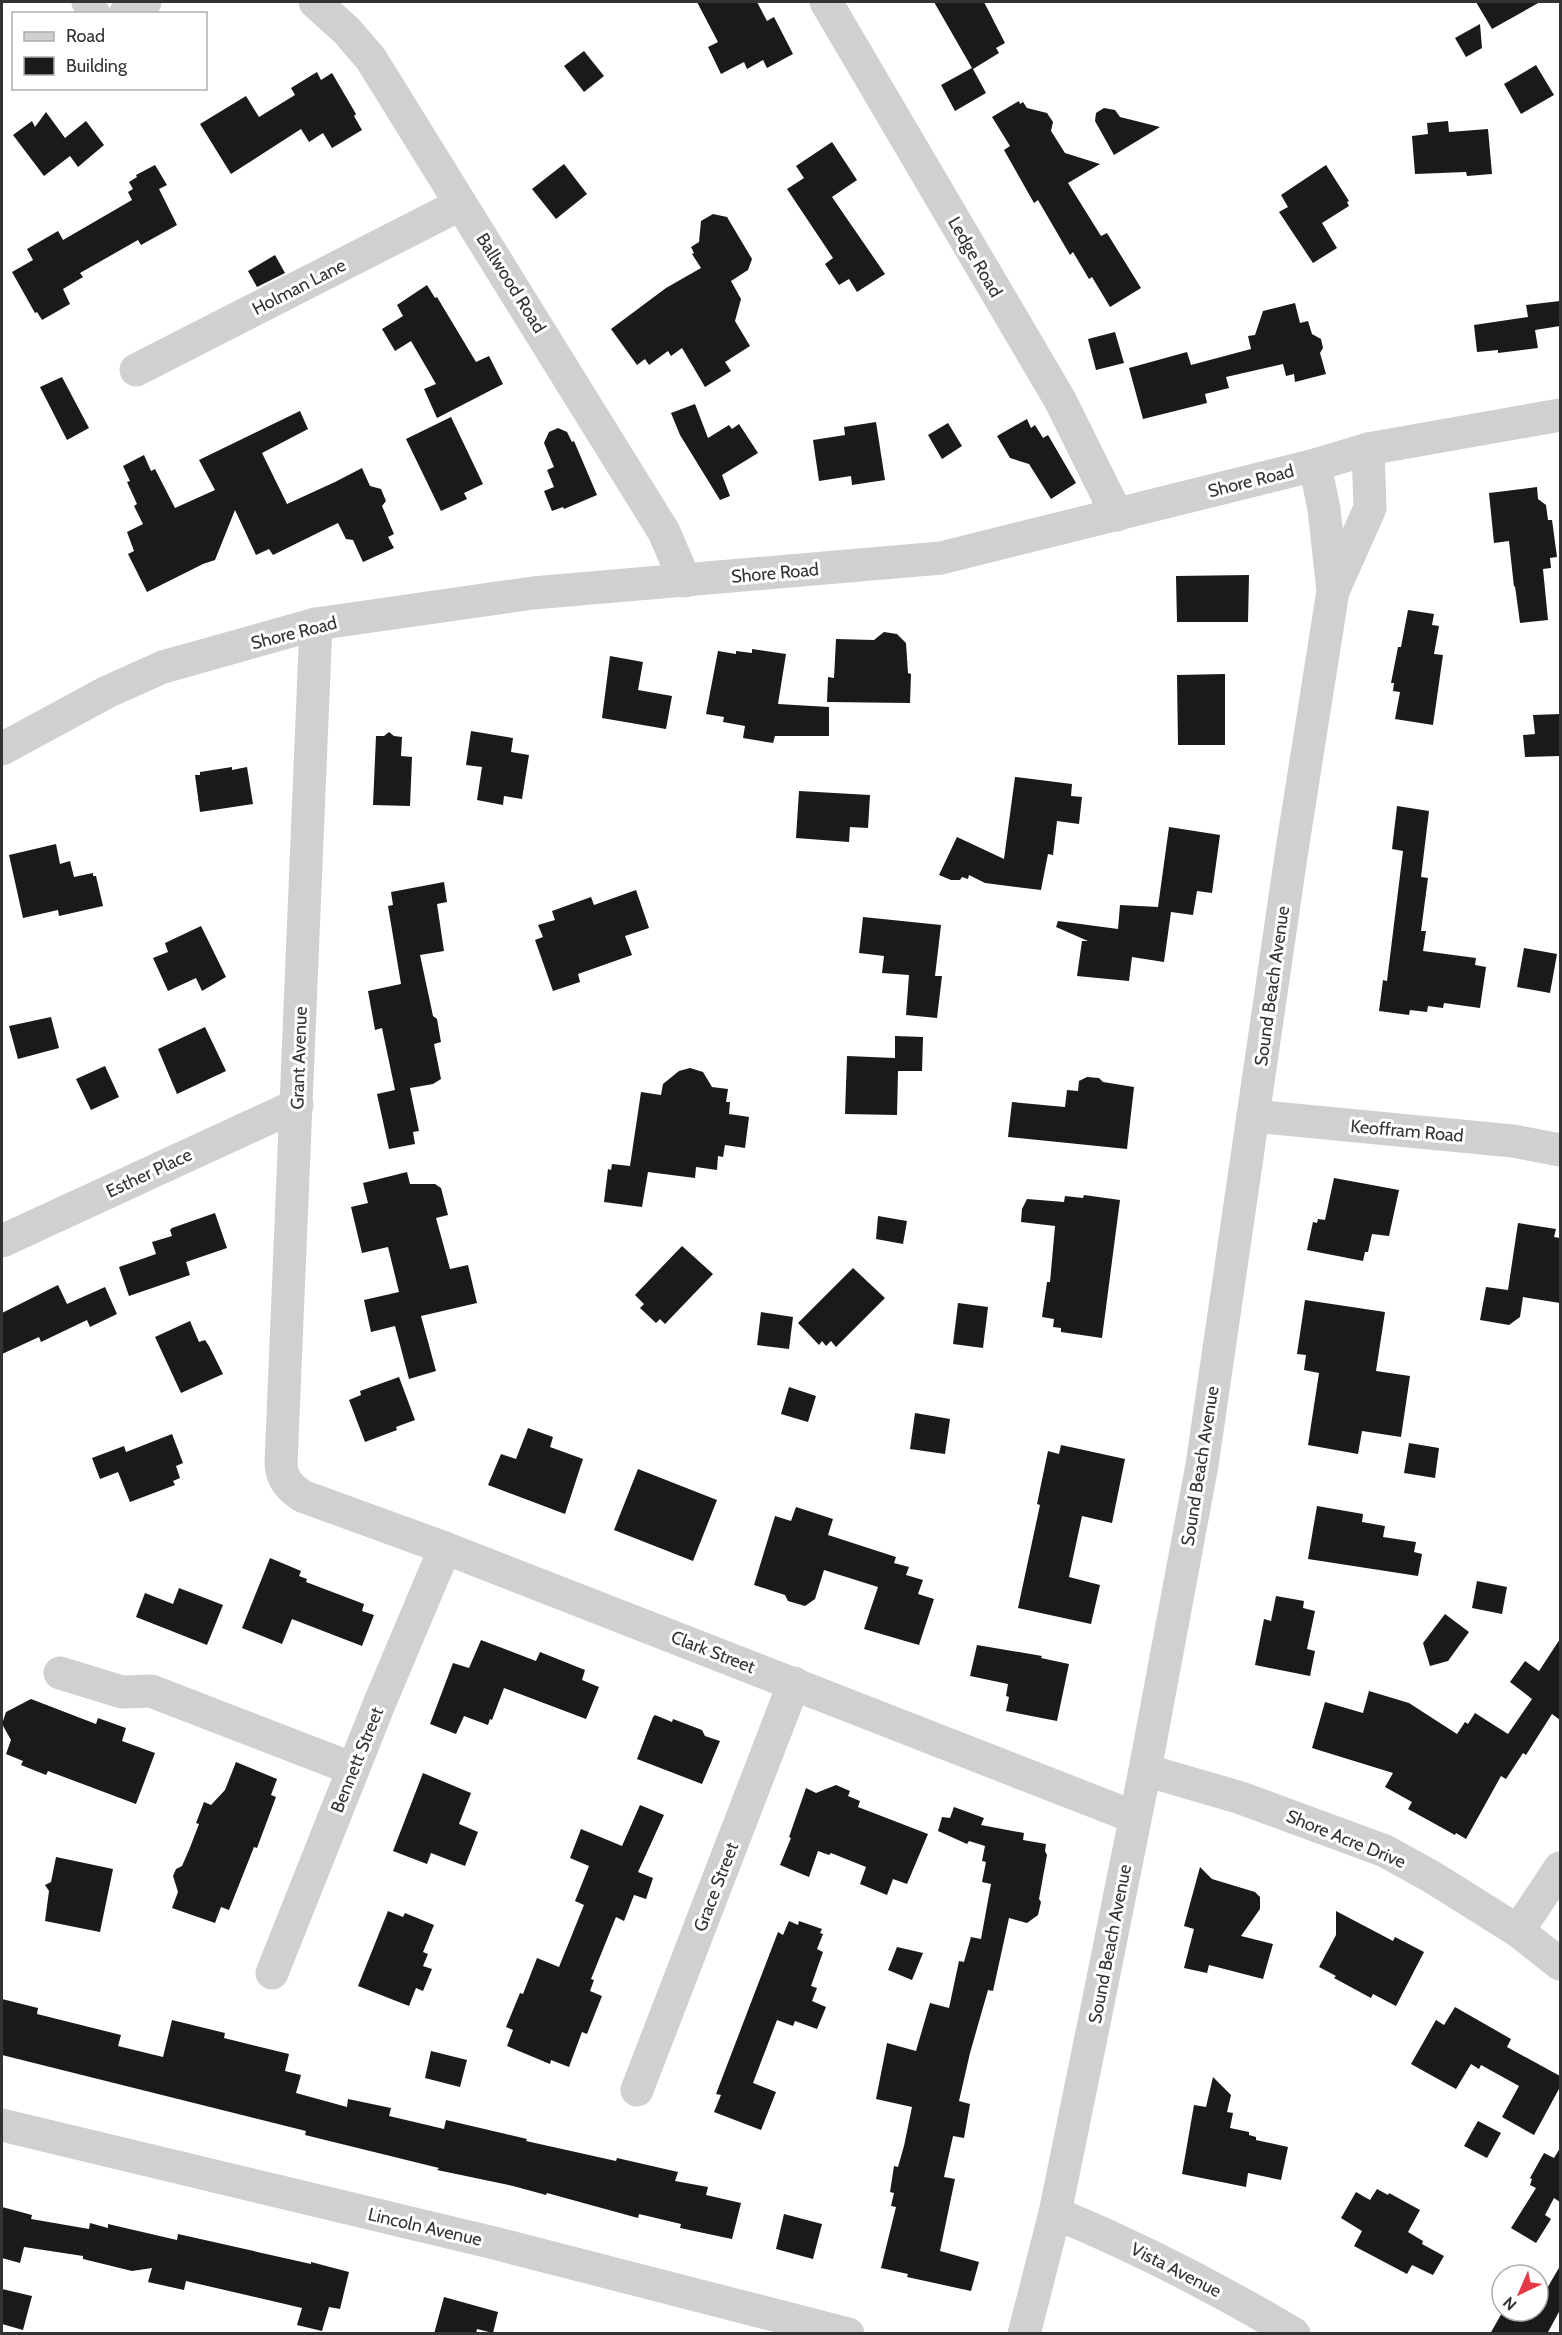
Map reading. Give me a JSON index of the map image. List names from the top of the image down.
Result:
{
  "streets": {
    "street": [
      "Ledge Road",
      "Ballwood Road",
      "Holman Lane",
      "Shore Road",
      "Sound Beach Avenue",
      "Grant Avenue",
      "Keoffram Road",
      "Esther Place",
      "Clark Street",
      "Bennett Street",
      "Shore Acre Drive",
      "Grace Street",
      "Lincoln Avenue",
      "Vista Avenue"
    ]
  },
  "crossings": [
    ["Ledge Road", "Shore Road"],
    ["Ballwood Road", "Holman Lane"],
    ["Ballwood Road", "Shore Road"],
    ["Shore Road", "Sound Beach Avenue"],
    ["Shore Road", "Grant Avenue"],
    ["Sound Beach Avenue", "Keoffram Road"],
    ["Sound Beach Avenue", "Clark Street"],
    ["Sound Beach Avenue", "Shore Acre Drive"],
    ["Sound Beach Avenue", "Vista Avenue"],
    ["Grant Avenue", "Esther Place"],
    ["Grant Avenue", "Clark Street"],
    ["Clark Street", "Bennett Street"],
    ["Clark Street", "Grace Street"]
  ],
  "legend": ["Road", "Building"],
  "north": "bottom left"
}
